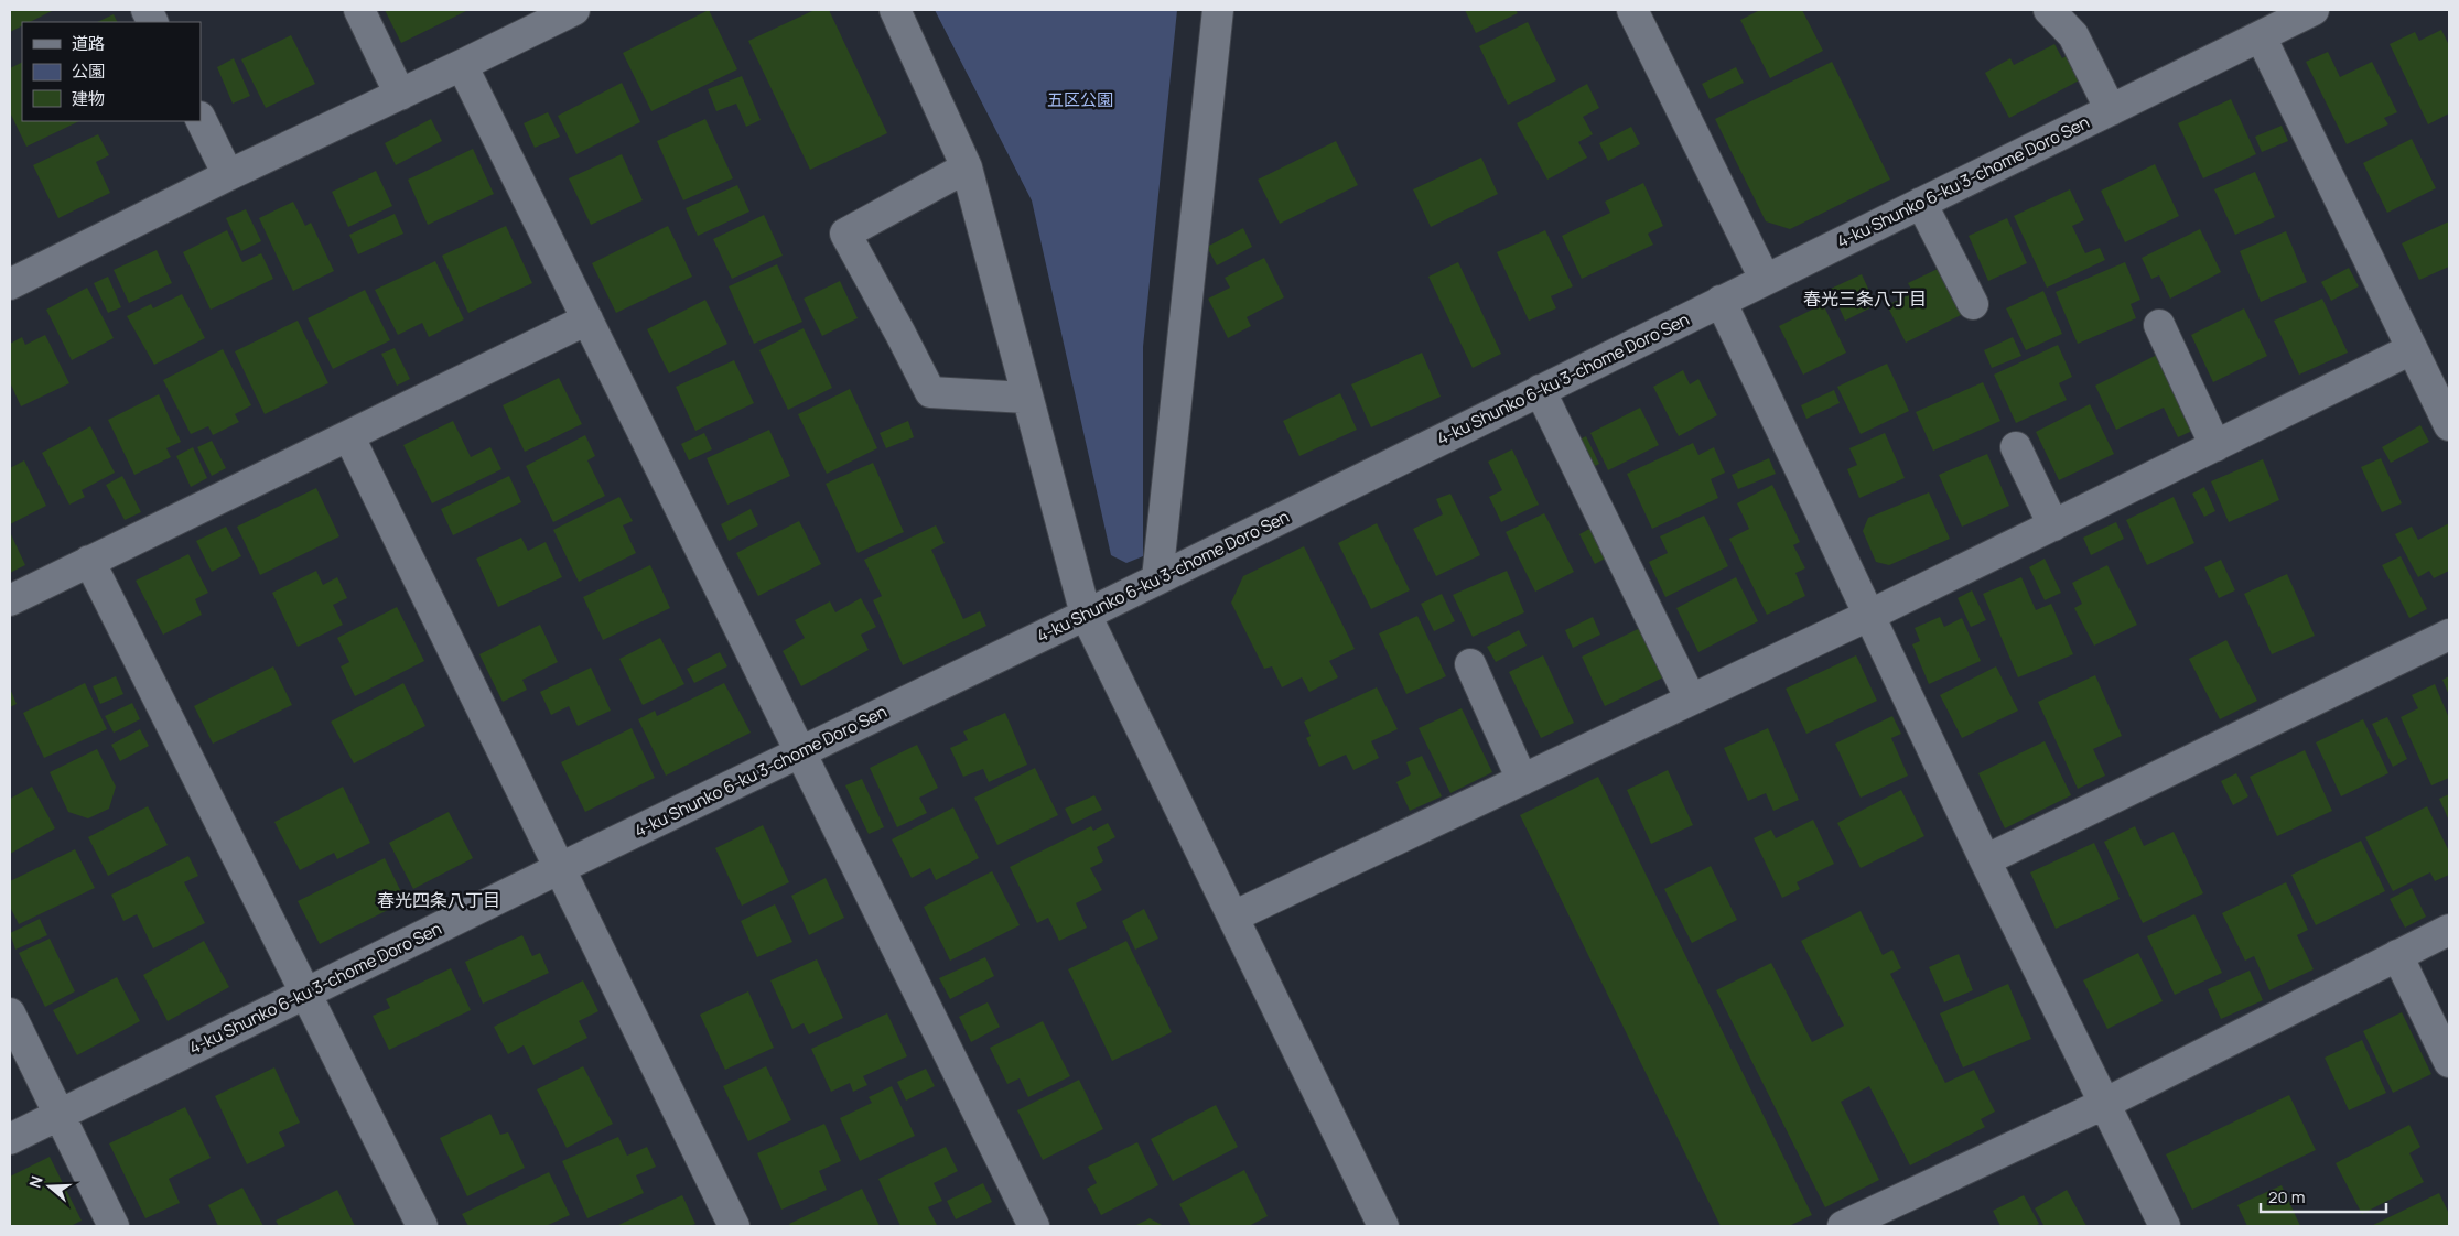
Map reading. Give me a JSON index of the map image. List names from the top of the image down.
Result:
{
  "streets": {
    "street": ["4-ku Shunko 6-ku 3-chome Doro Sen"]
  },
  "districts": ["春光三条八丁目", "春光四条八丁目"],
  "parks": ["五区公園"],
  "legend": ["道路", "公園", "建物"],
  "scale_bar": "20 m",
  "north": "left"
}
